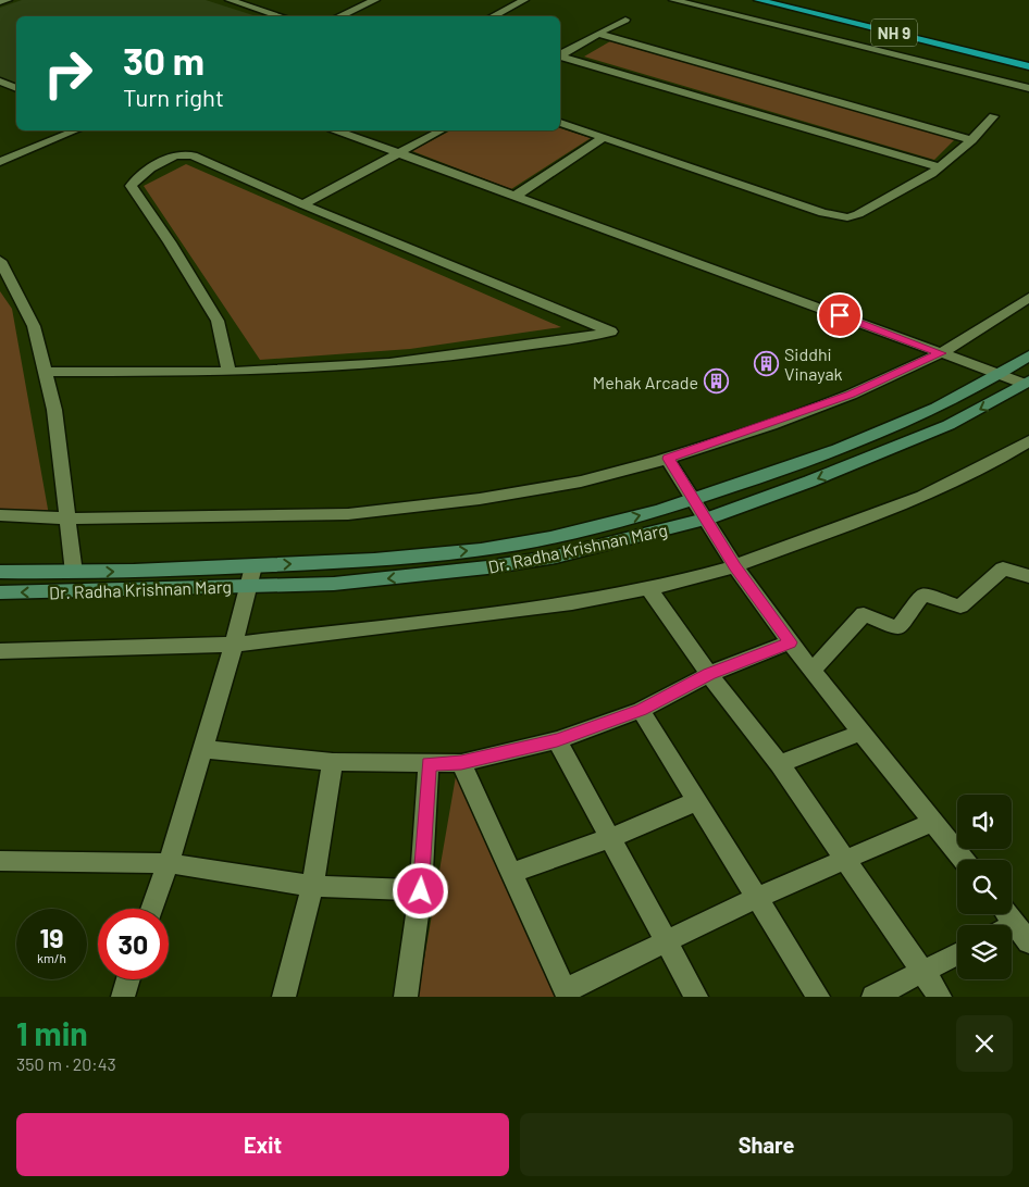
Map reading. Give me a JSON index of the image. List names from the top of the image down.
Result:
{
  "streets": {
    "highway": ["NH 9"],
    "street": ["Dr. Radha Krishnan Marg"]
  },
  "places": {
    "building": ["Siddhi Vinayak", "Mehak Arcade"]
  },
  "page": {
    "turn": ["30 m", "Turn right"],
    "speed": "19 km/h",
    "limit": "30",
    "heading": ["1 min", "350 m · 20:43"],
    "buttons": ["Exit", "Share"]
  }
}
